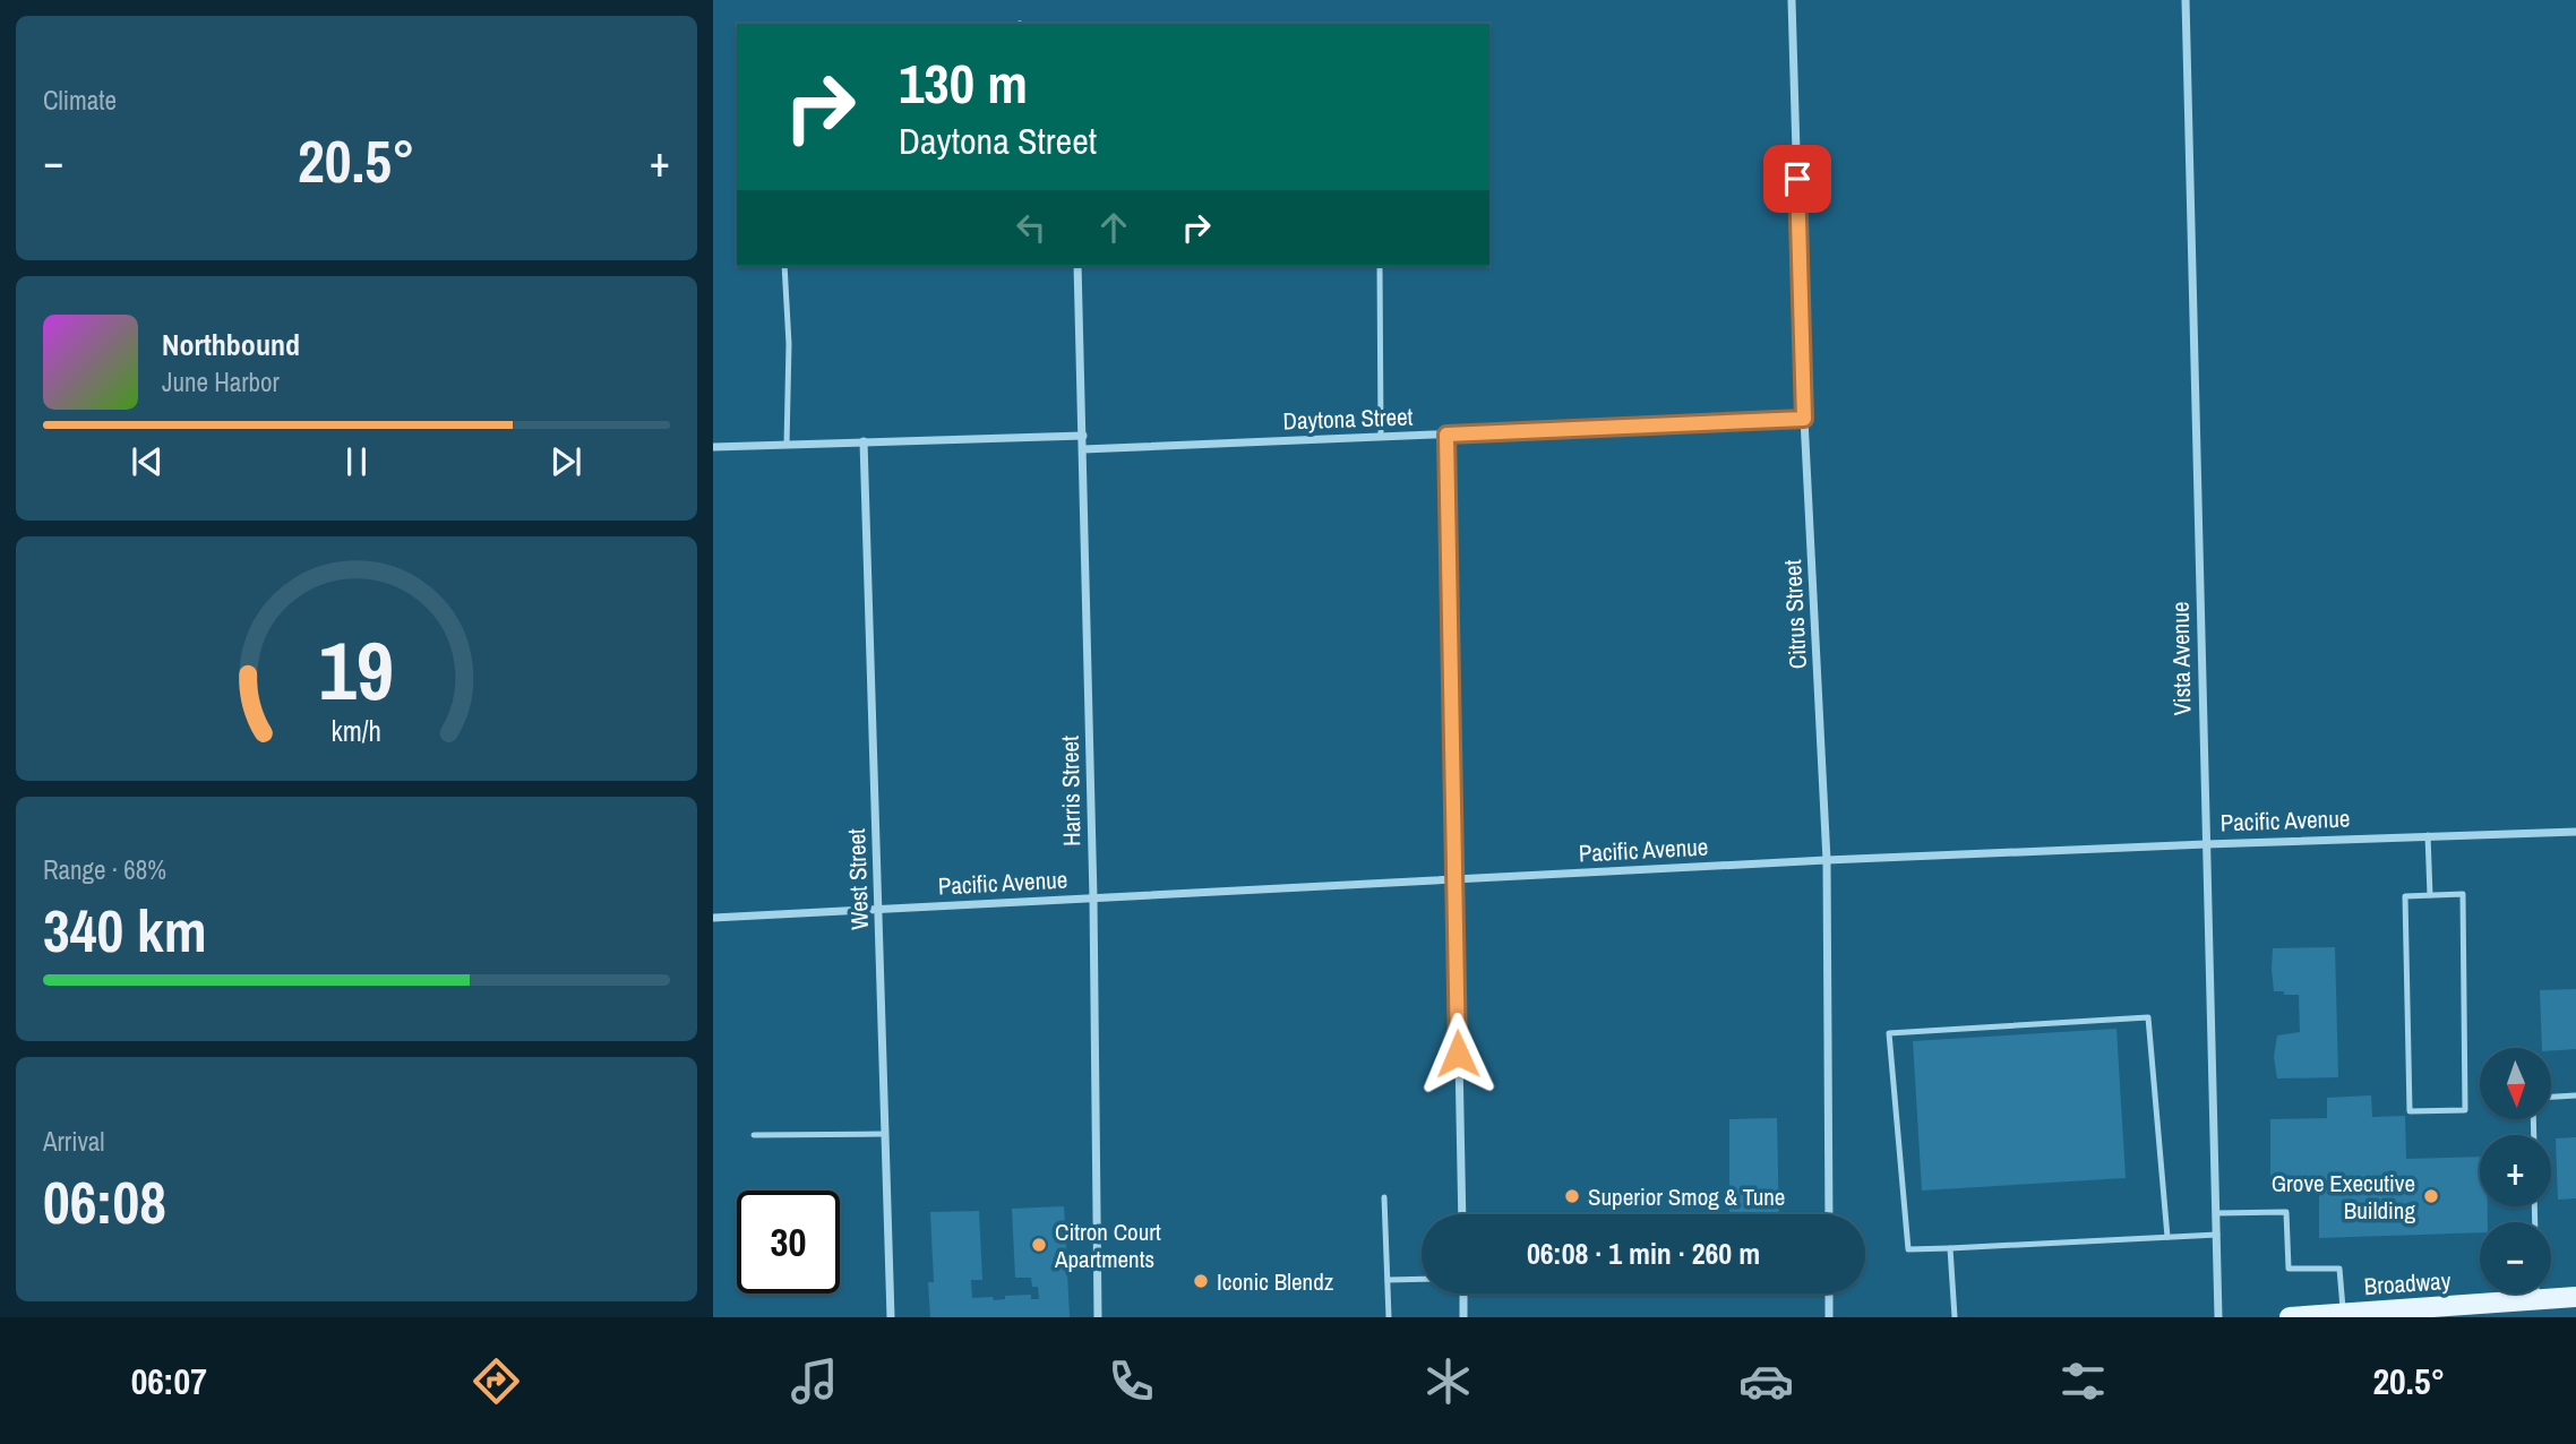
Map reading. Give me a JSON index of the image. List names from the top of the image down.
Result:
{
  "streets": {
    "main road": ["Broadway"],
    "street": [
      "Daytona Street",
      "Citrus Street",
      "Vista Avenue",
      "Harris Street",
      "Pacific Avenue",
      "West Street"
    ]
  },
  "crossings": [
    ["Daytona Street", "Citrus Street"],
    ["Daytona Street", "Harris Street"],
    ["Citrus Street", "Pacific Avenue"],
    ["Vista Avenue", "Pacific Avenue"],
    ["Harris Street", "Pacific Avenue"],
    ["Pacific Avenue", "West Street"]
  ],
  "places": [
    "Superior Smog & Tune",
    "Grove Executive Building",
    "Citron Court Apartments",
    "Iconic Blendz"
  ],
  "north": "bottom",
  "page": {
    "tile": [
      "Climate",
      ["Range · 68%", "340 km"],
      ["Arrival", "06:08"]
    ],
    "turn": ["130 m", "Daytona Street"],
    "heat": ["−", "20.5°", "+"],
    "song": ["Northbound", "June Harbor"],
    "map_buttons": ["+", "−"],
    "limit": "30",
    "trip": "06:08 · 1 min · 260 m",
    "tabs": ["06:07", "20.5°"],
    "gauge": ["19", "km/h"]
  }
}
